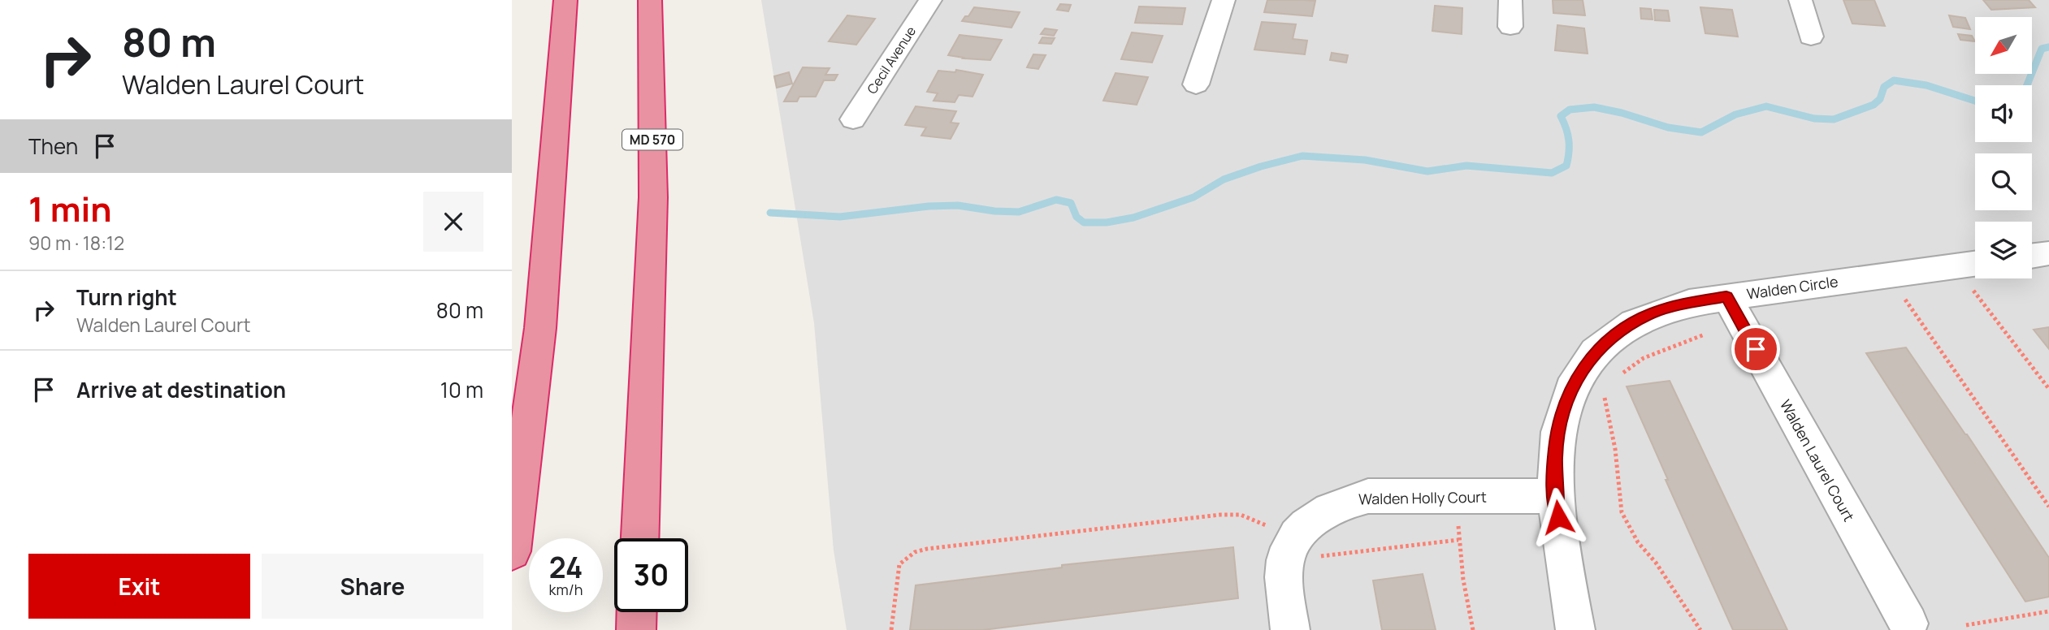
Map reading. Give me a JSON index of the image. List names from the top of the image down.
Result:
{
  "streets": {
    "highway": ["MD 570"],
    "street": [
      "Cecil Avenue",
      "Walden Circle",
      "Walden Laurel Court",
      "Walden Holly Court"
    ]
  },
  "crossings": [
    ["Walden Circle", "Walden Laurel Court"],
    ["Walden Circle", "Walden Holly Court"]
  ],
  "north": "bottom left",
  "page": {
    "turn": ["80 m", "Walden Laurel Court"],
    "then": "Then",
    "heading": ["1 min", "90 m · 18:12"],
    "list": [
      {
        "name": "Turn right",
        "note": "Walden Laurel Court",
        "value": "80 m"
      },
      {
        "name": "Arrive at destination",
        "value": "10 m"
      }
    ],
    "speed": "24 km/h",
    "limit": "30",
    "buttons": ["Exit", "Share"]
  }
}
